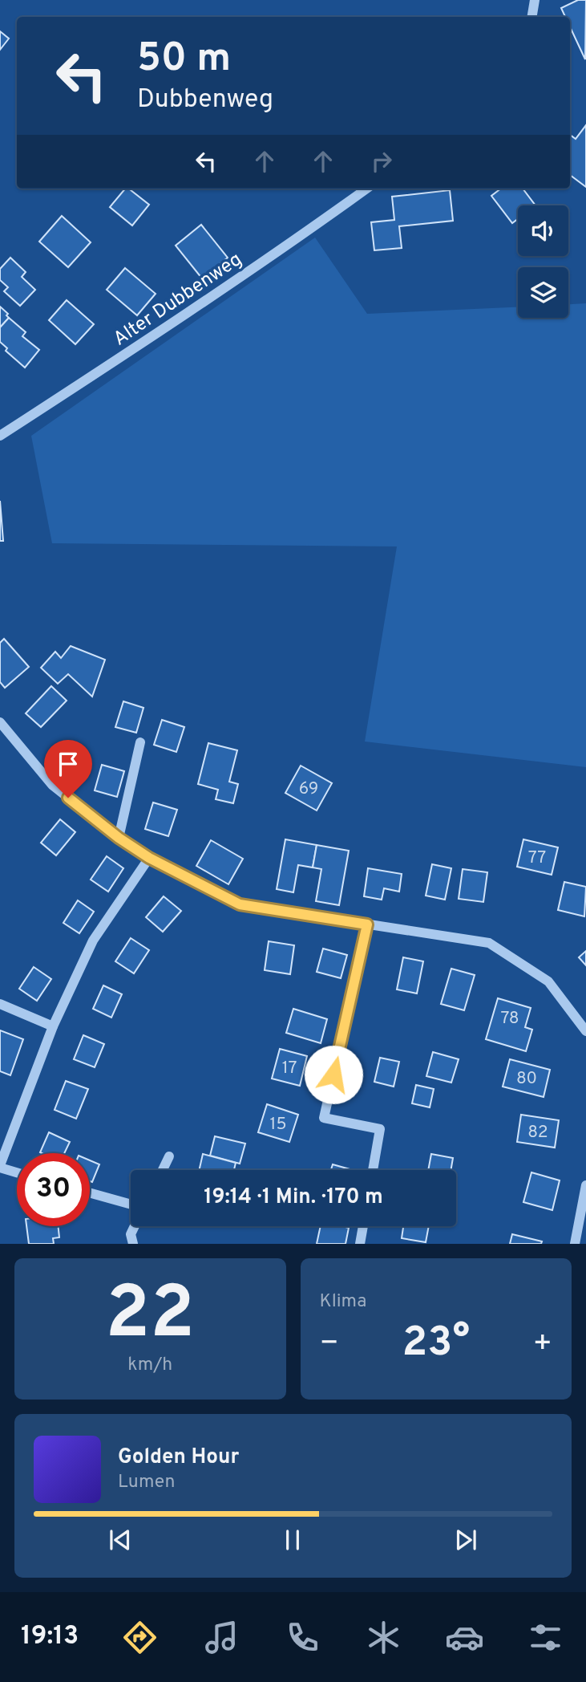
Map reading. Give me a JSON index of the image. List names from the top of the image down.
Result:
{
  "streets": {
    "street": ["Alter Dubbenweg"]
  },
  "house_numbers": [
    "69",
    "77",
    "78",
    "17",
    "80",
    "15",
    "82"
  ],
  "page": {
    "turn": ["50 m", "Dubbenweg"],
    "limit": "30",
    "trip": "19:14 · 1 Min. · 170 m",
    "tile": [
      ["22", "km/h"],
      "Klima"
    ],
    "heat": ["−", "23°", "+"],
    "song": ["Golden Hour", "Lumen"],
    "tabs": "19:13"
  }
}
